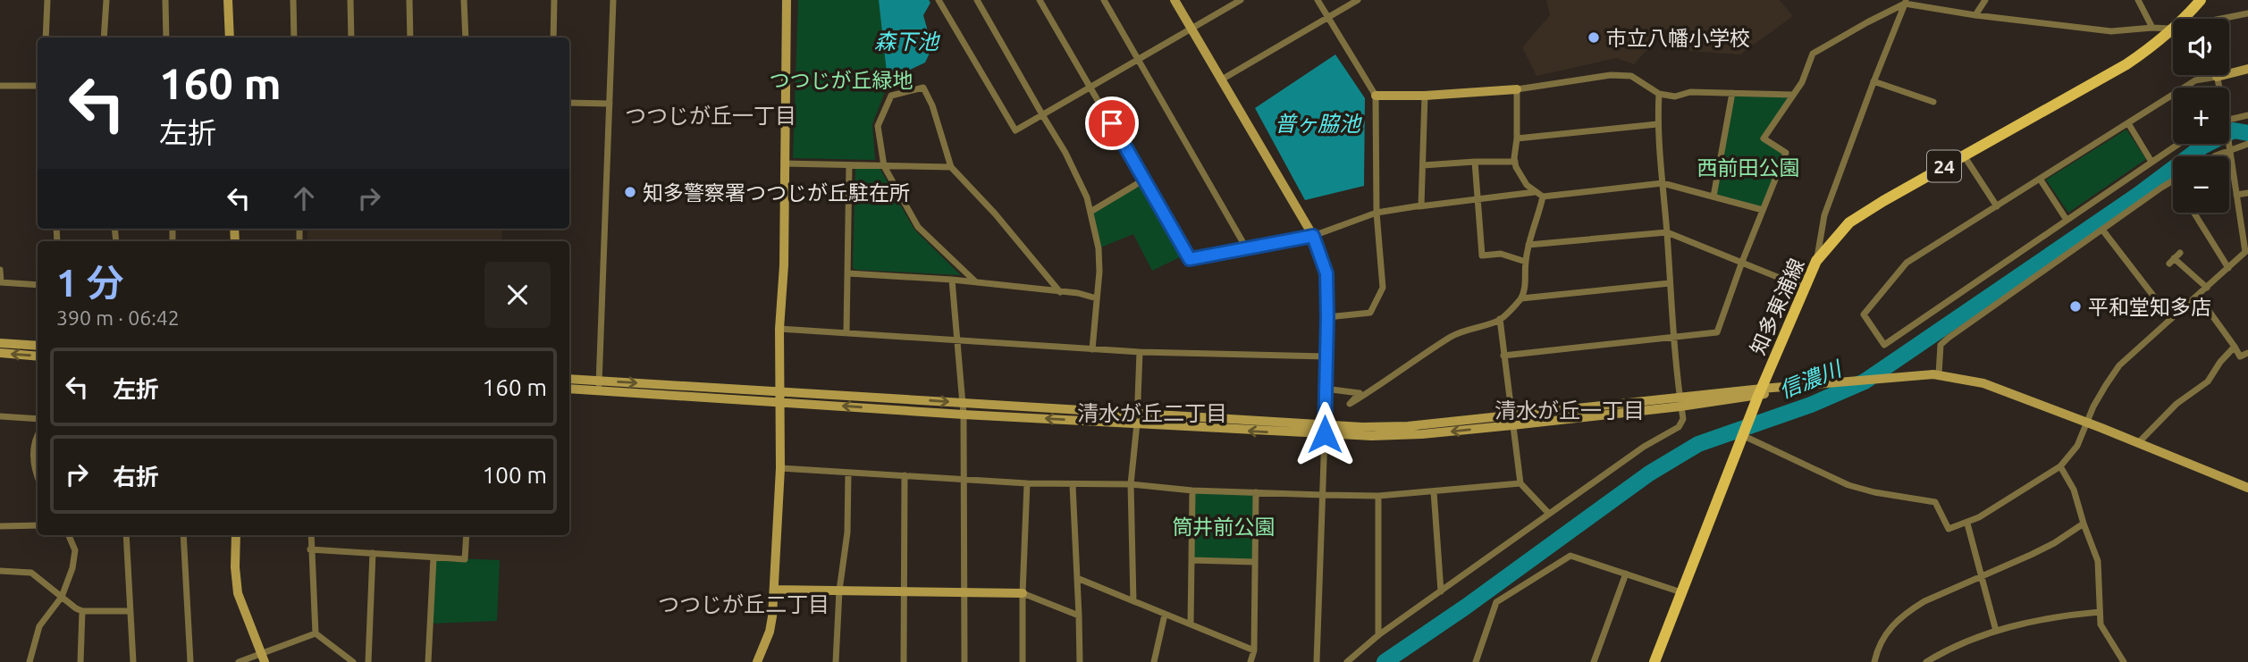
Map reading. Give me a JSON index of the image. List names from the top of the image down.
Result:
{
  "streets": {
    "main road": ["24", "知多東浦線"]
  },
  "districts": [
    "つつじが丘一丁目",
    "清水が丘一丁目",
    "清水が丘二丁目",
    "つつじが丘二丁目"
  ],
  "water": ["森下池", "普ヶ脇池", "信濃川"],
  "parks": ["つつじが丘緑地", "西前田公園", "筒井前公園"],
  "places": ["市立八幡小学校", "知多警察署つつじが丘駐在所", "平和堂知多店"],
  "page": {
    "map_buttons": ["+", "−"],
    "turn": ["160 m", "左折"],
    "heading": ["1 分", "390 m · 06:42"],
    "list": [
      {
        "name": "左折",
        "value": "160 m"
      },
      {
        "name": "右折",
        "value": "100 m"
      }
    ]
  }
}
